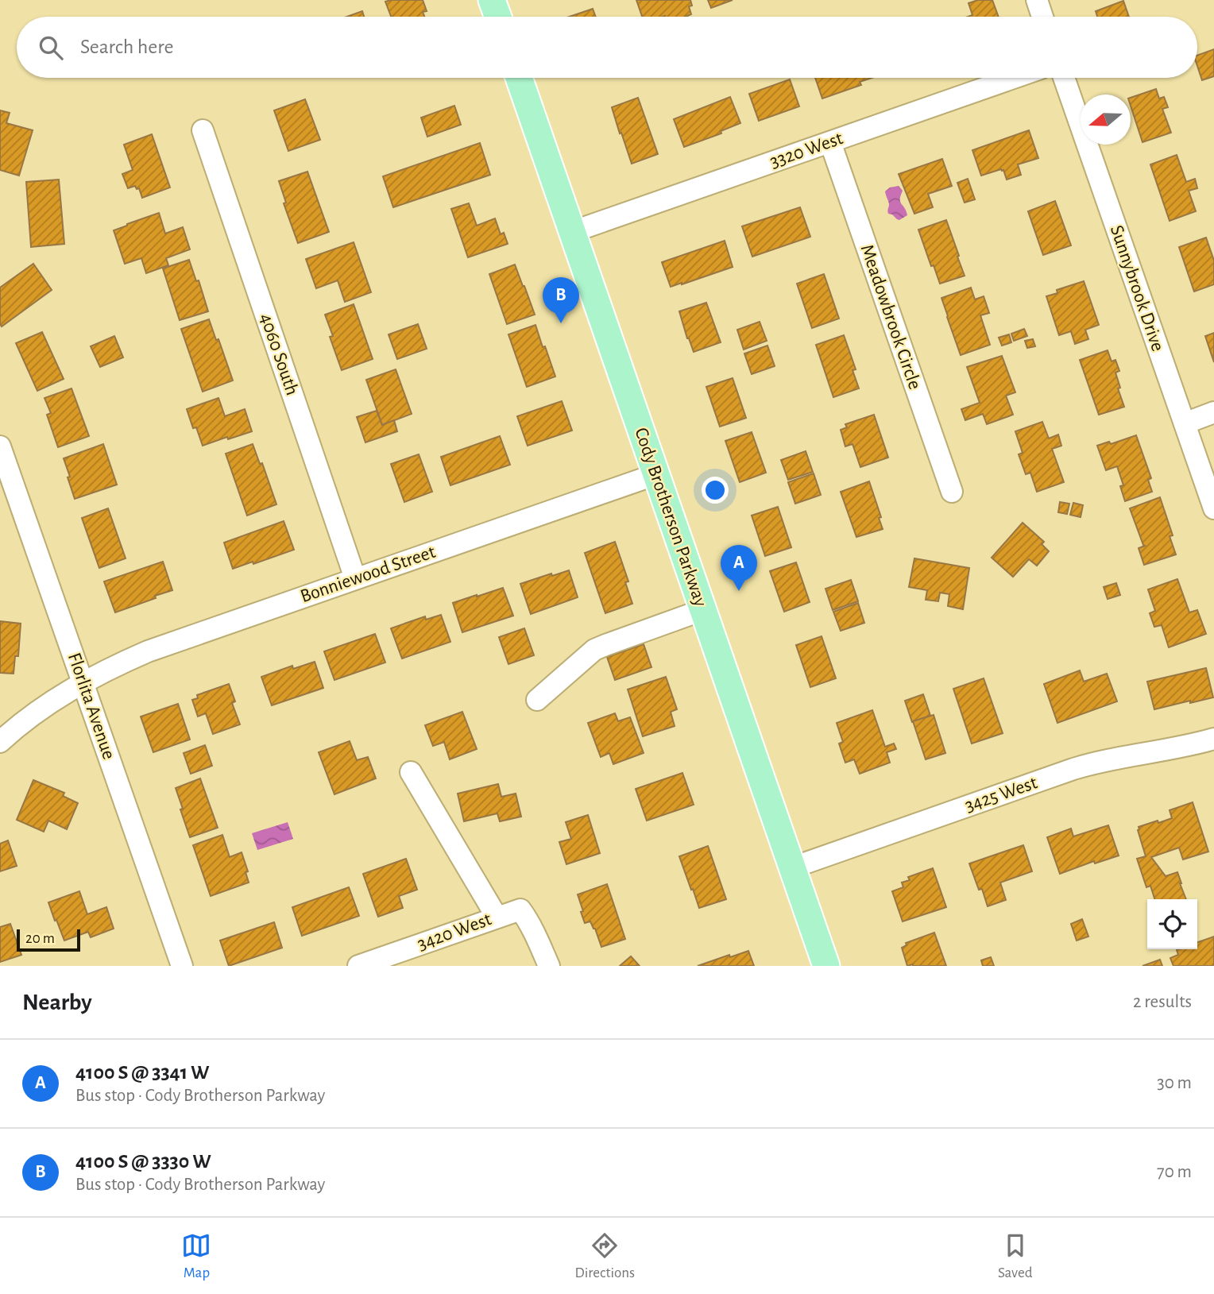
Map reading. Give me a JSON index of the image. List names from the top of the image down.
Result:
{
  "streets": {
    "main road": ["Cody Brotherson Parkway"],
    "street": [
      "3320 West",
      "Sunnybrook Drive",
      "Meadowbrook Circle",
      "4060 South",
      "Bonniewood Street",
      "Florlita Avenue",
      "3425 West",
      "3420 West"
    ]
  },
  "crossings": [
    ["3320 West", "Meadowbrook Circle"],
    ["3320 West", "Cody Brotherson Parkway"],
    ["4060 South", "Bonniewood Street"],
    ["Cody Brotherson Parkway", "Bonniewood Street"],
    ["Cody Brotherson Parkway", "3425 West"],
    ["Bonniewood Street", "Florlita Avenue"]
  ],
  "scale_bar": "20 m",
  "north": "left",
  "page": {
    "search": "Search here",
    "pins": ["B", "A"],
    "scale": "20 m",
    "heading": ["Nearby", "2 results"],
    "list": [
      {
        "mark": "A",
        "name": "4100 S @ 3341 W",
        "note": "Bus stop · Cody Brotherson Parkway",
        "value": "30 m"
      },
      {
        "mark": "B",
        "name": "4100 S @ 3330 W",
        "note": "Bus stop · Cody Brotherson Parkway",
        "value": "70 m"
      }
    ],
    "nav": ["Map", "Directions", "Saved"]
  }
}
